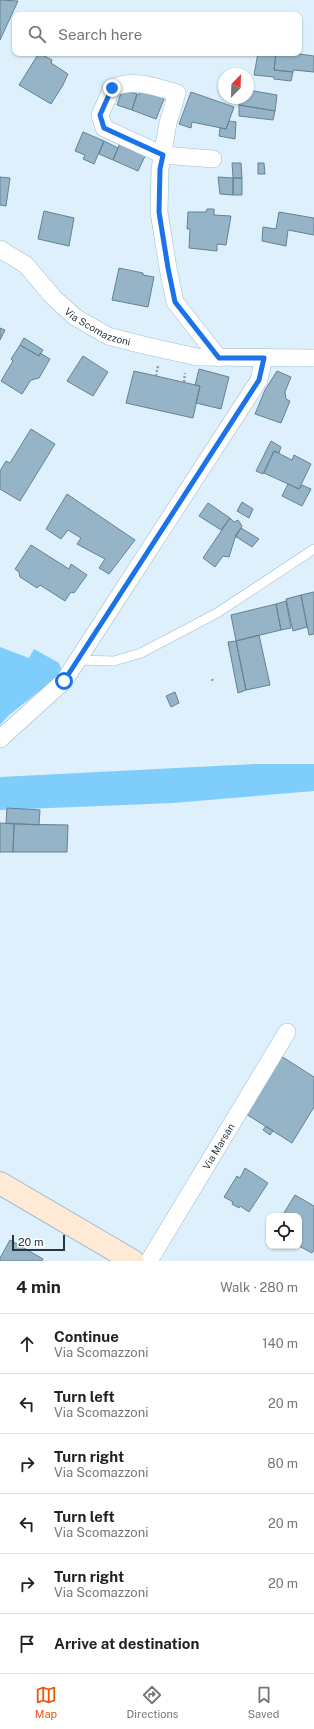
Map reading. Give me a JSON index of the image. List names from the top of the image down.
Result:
{
  "streets": {
    "street": ["Via Scomazzoni", "Via Marsan"]
  },
  "scale_bar": "20 m",
  "north": "top right",
  "page": {
    "search": "Search here",
    "scale": "20 m",
    "heading": ["4 min", "Walk · 280 m"],
    "list": [
      ["Continue", "Via Scomazzoni", "140 m"],
      ["Turn left", "Via Scomazzoni", "20 m"],
      ["Turn right", "Via Scomazzoni", "80 m"],
      ["Turn left", "Via Scomazzoni", "20 m"],
      ["Turn right", "Via Scomazzoni", "20 m"],
      "Arrive at destination"
    ],
    "nav": ["Map", "Directions", "Saved"]
  }
}
